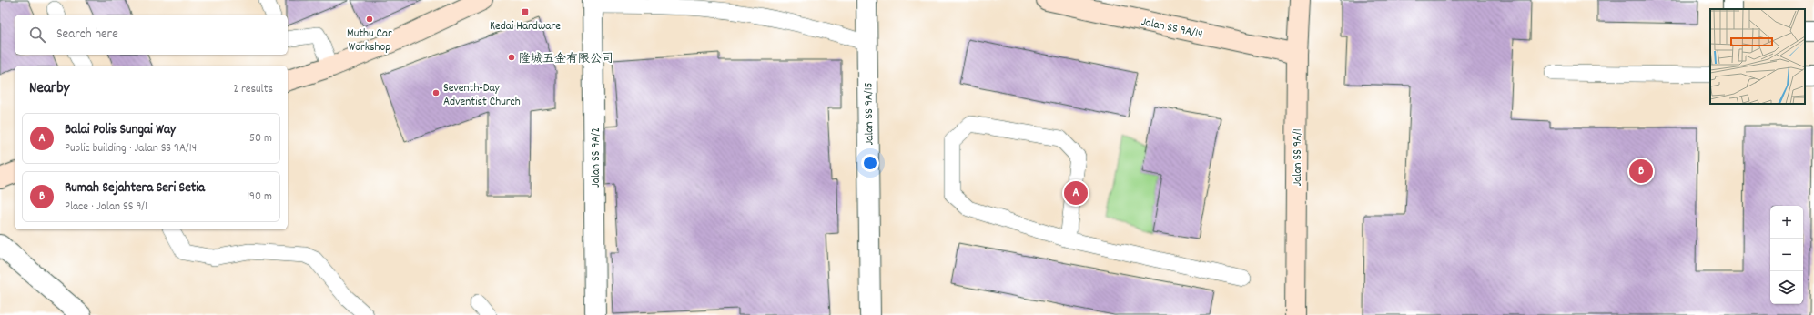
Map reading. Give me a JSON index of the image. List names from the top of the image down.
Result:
{
  "streets": {
    "street": [
      "Jalan SS 9A/14",
      "Jalan SS 9A/15",
      "Jalan SS 9A/2",
      "Jalan SS 9A/1"
    ]
  },
  "crossings": [
    ["Jalan SS 9A/14", "Jalan SS 9A/1"]
  ],
  "places": {
    "transit": ["Kedai Hardware"],
    "other": ["Muthu Car Workshop", "隆城五金有限公司", "Seventh-Day Adventist Church"]
  },
  "page": {
    "search": "Search here",
    "heading": ["Nearby", "2 results"],
    "list": [
      {
        "mark": "A",
        "name": "Balai Polis Sungai Way",
        "note": "Public building · Jalan SS 9A/14",
        "value": "50 m"
      },
      {
        "mark": "B",
        "name": "Rumah Sejahtera Seri Setia",
        "note": "Place · Jalan SS 9/1",
        "value": "190 m"
      }
    ],
    "pins": ["B", "A"],
    "map_buttons": ["+", "−"]
  }
}
